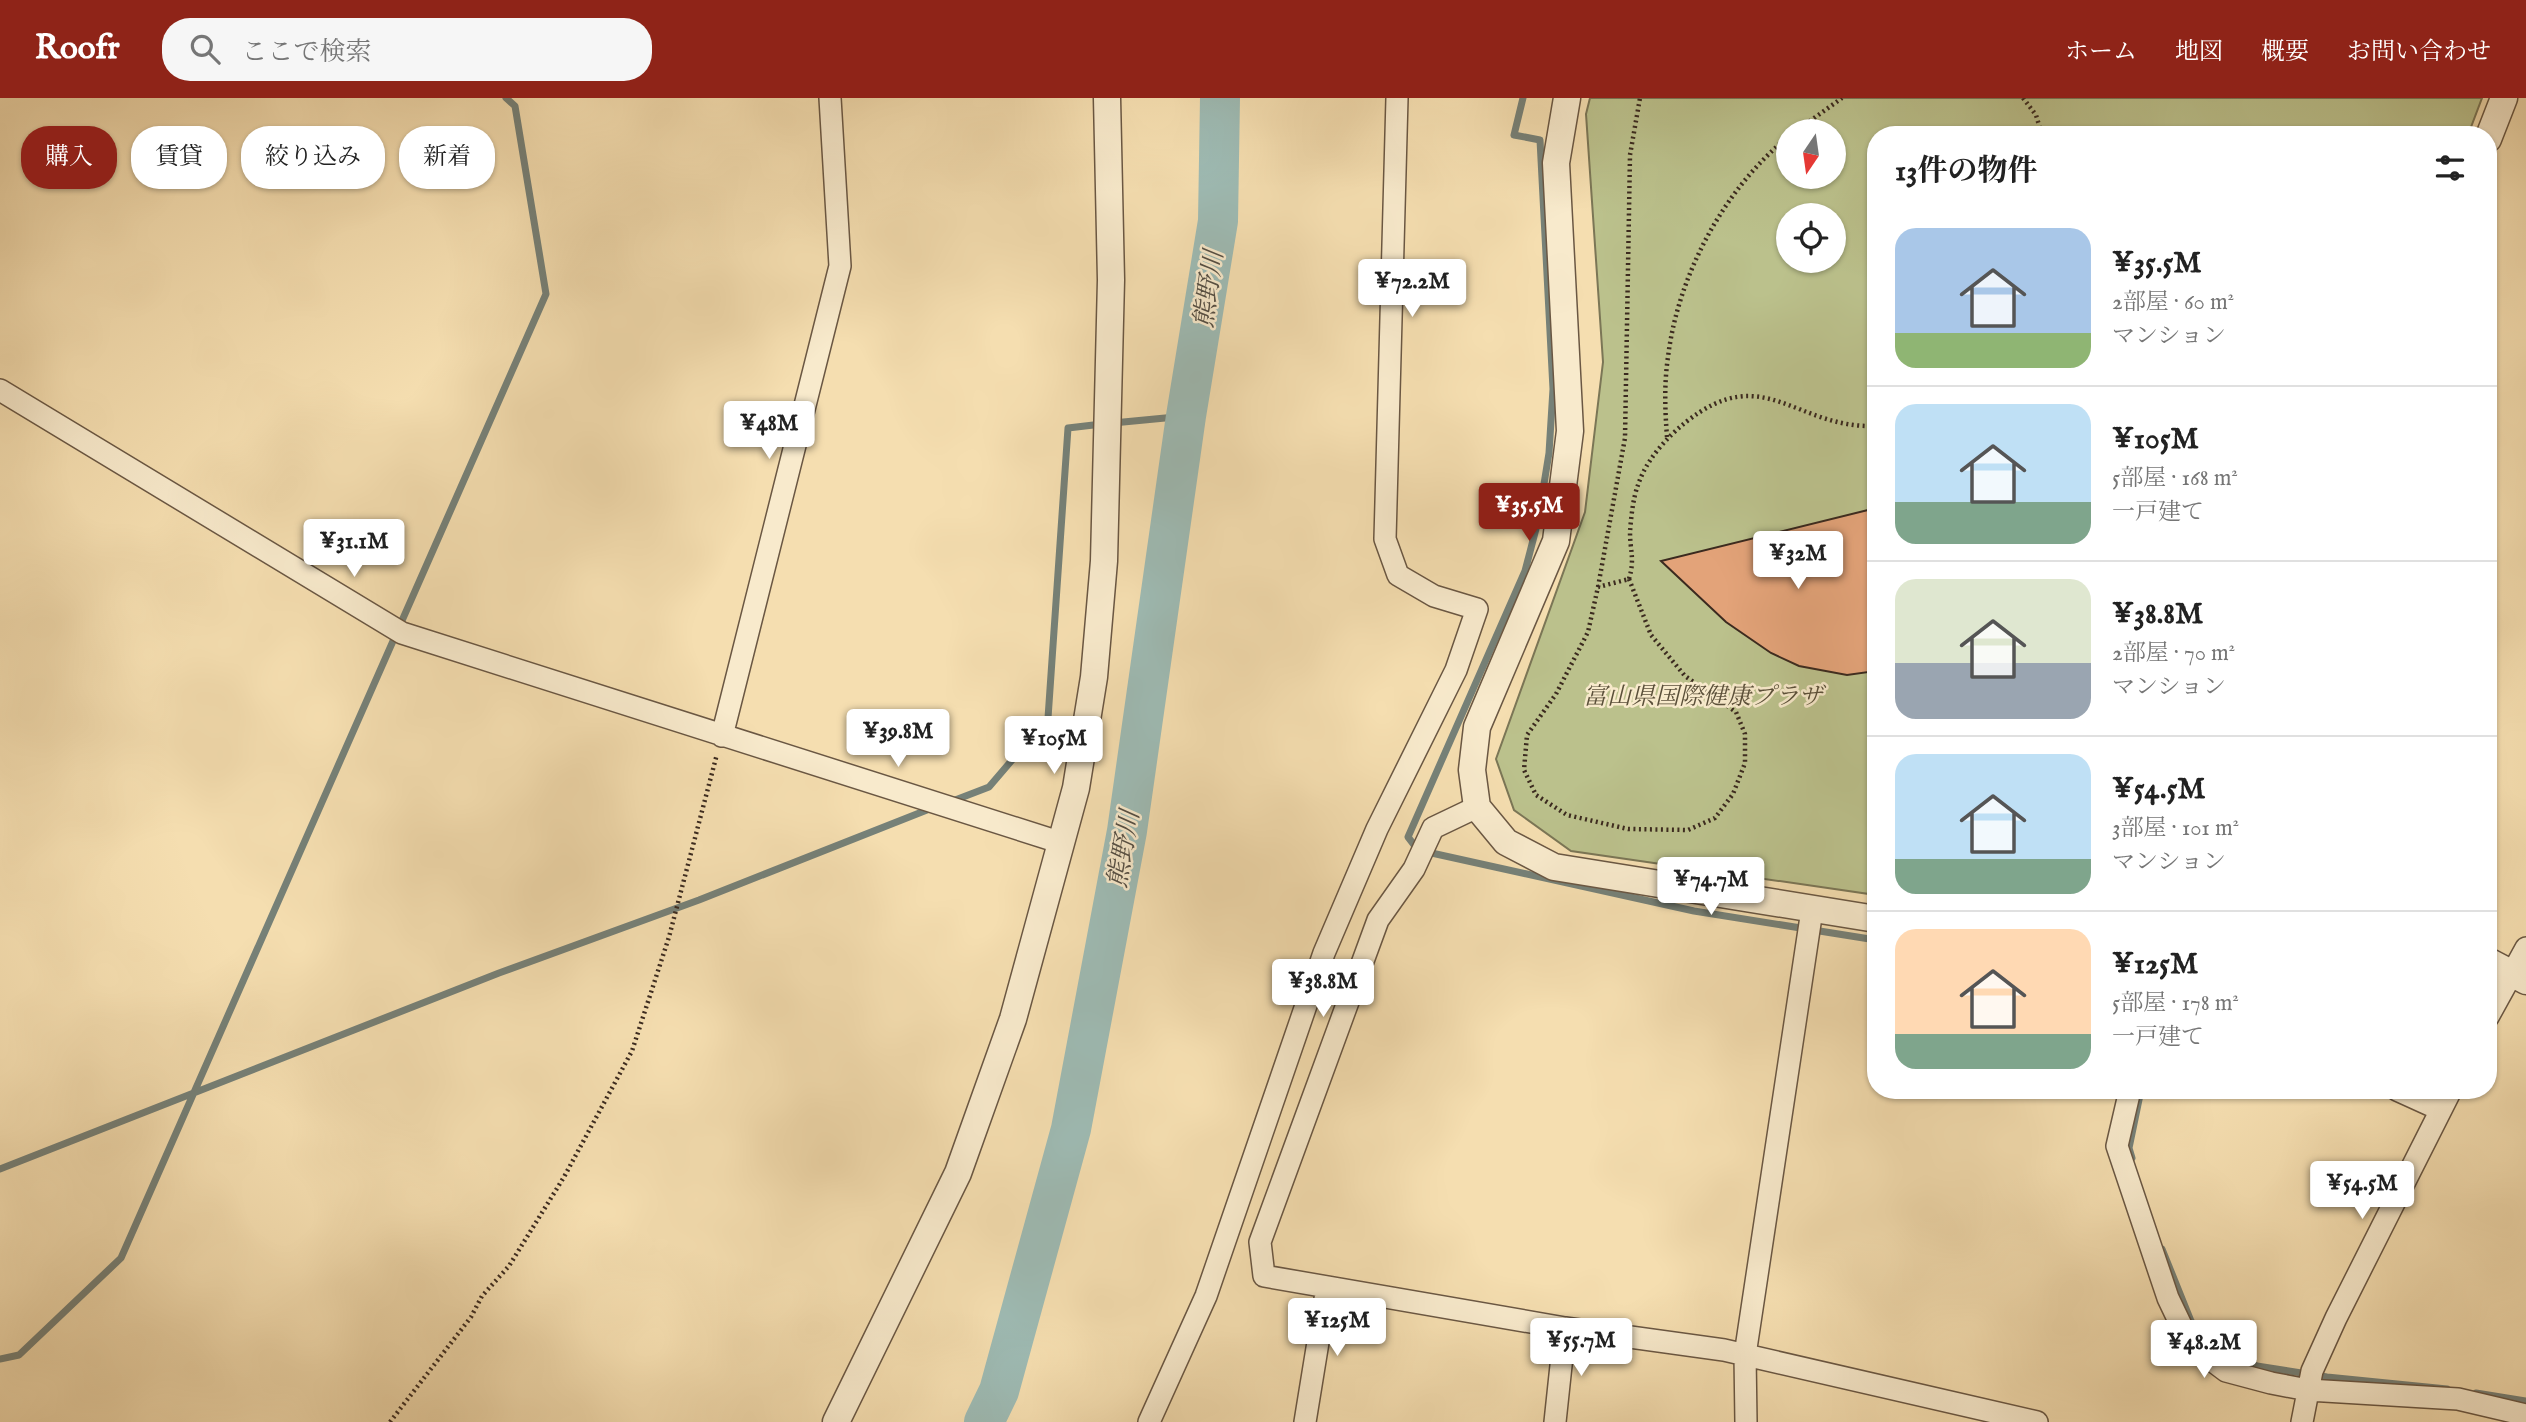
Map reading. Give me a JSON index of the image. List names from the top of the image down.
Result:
{
  "water": ["熊野川"],
  "parks": ["富山県国際健康プラザ"],
  "north": "bottom",
  "page": {
    "header": "Roofr",
    "search": "ここで検索",
    "nav": [
      "ホーム",
      "地図",
      "概要",
      "お問い合わせ"
    ],
    "chip": [
      "購入",
      "賃貸",
      "絞り込み",
      "新着"
    ],
    "heading": "13件の物件",
    "list": [
      {
        "name": "¥35.5M",
        "note": "2部屋 · 60 m² · マンション"
      },
      {
        "name": "¥105M",
        "note": "5部屋 · 168 m² · 一戸建て"
      },
      {
        "name": "¥38.8M",
        "note": "2部屋 · 70 m² · マンション"
      },
      {
        "name": "¥54.5M",
        "note": "3部屋 · 101 m² · マンション"
      },
      {
        "name": "¥125M",
        "note": "5部屋 · 178 m² · 一戸建て"
      }
    ],
    "price": [
      "¥72.2M",
      "¥48M",
      "¥35.5M",
      "¥31.1M",
      "¥32M",
      "¥39.8M",
      "¥105M",
      "¥74.7M",
      "¥38.8M",
      "¥54.5M",
      "¥125M",
      "¥55.7M",
      "¥48.2M"
    ]
  }
}
